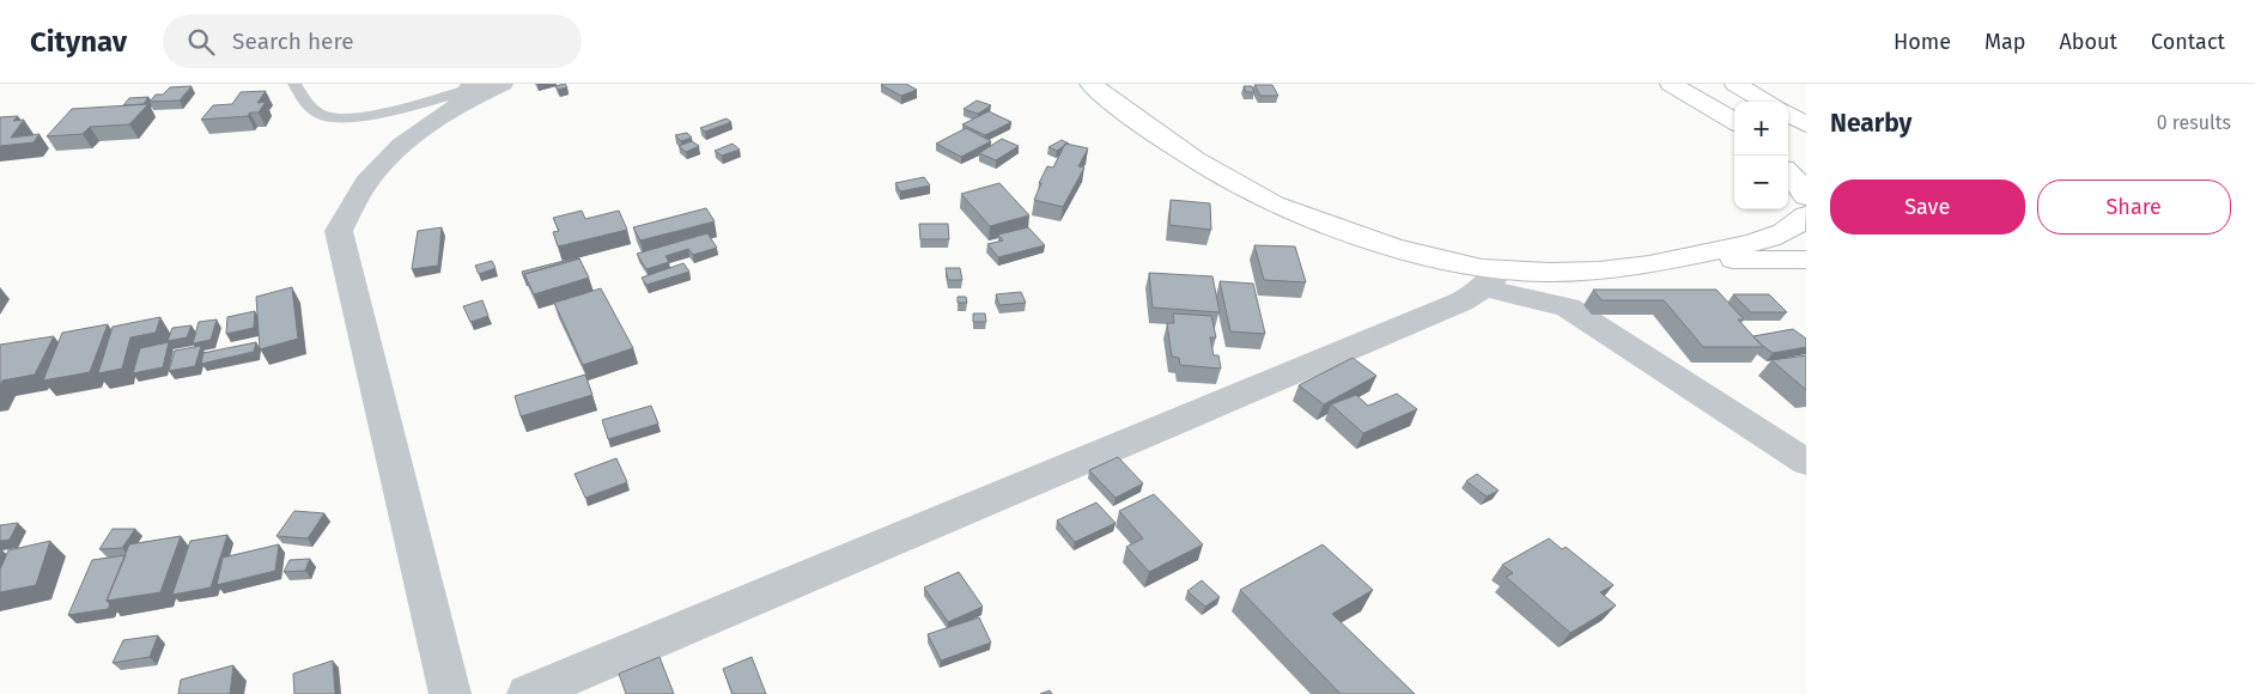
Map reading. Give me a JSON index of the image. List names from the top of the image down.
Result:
{
  "page": {
    "header": "Citynav",
    "search": "Search here",
    "nav": [
      "Home",
      "Map",
      "About",
      "Contact"
    ],
    "heading": ["Nearby", "0 results"],
    "map_buttons": ["+", "−"],
    "buttons": ["Save", "Share"]
  }
}
